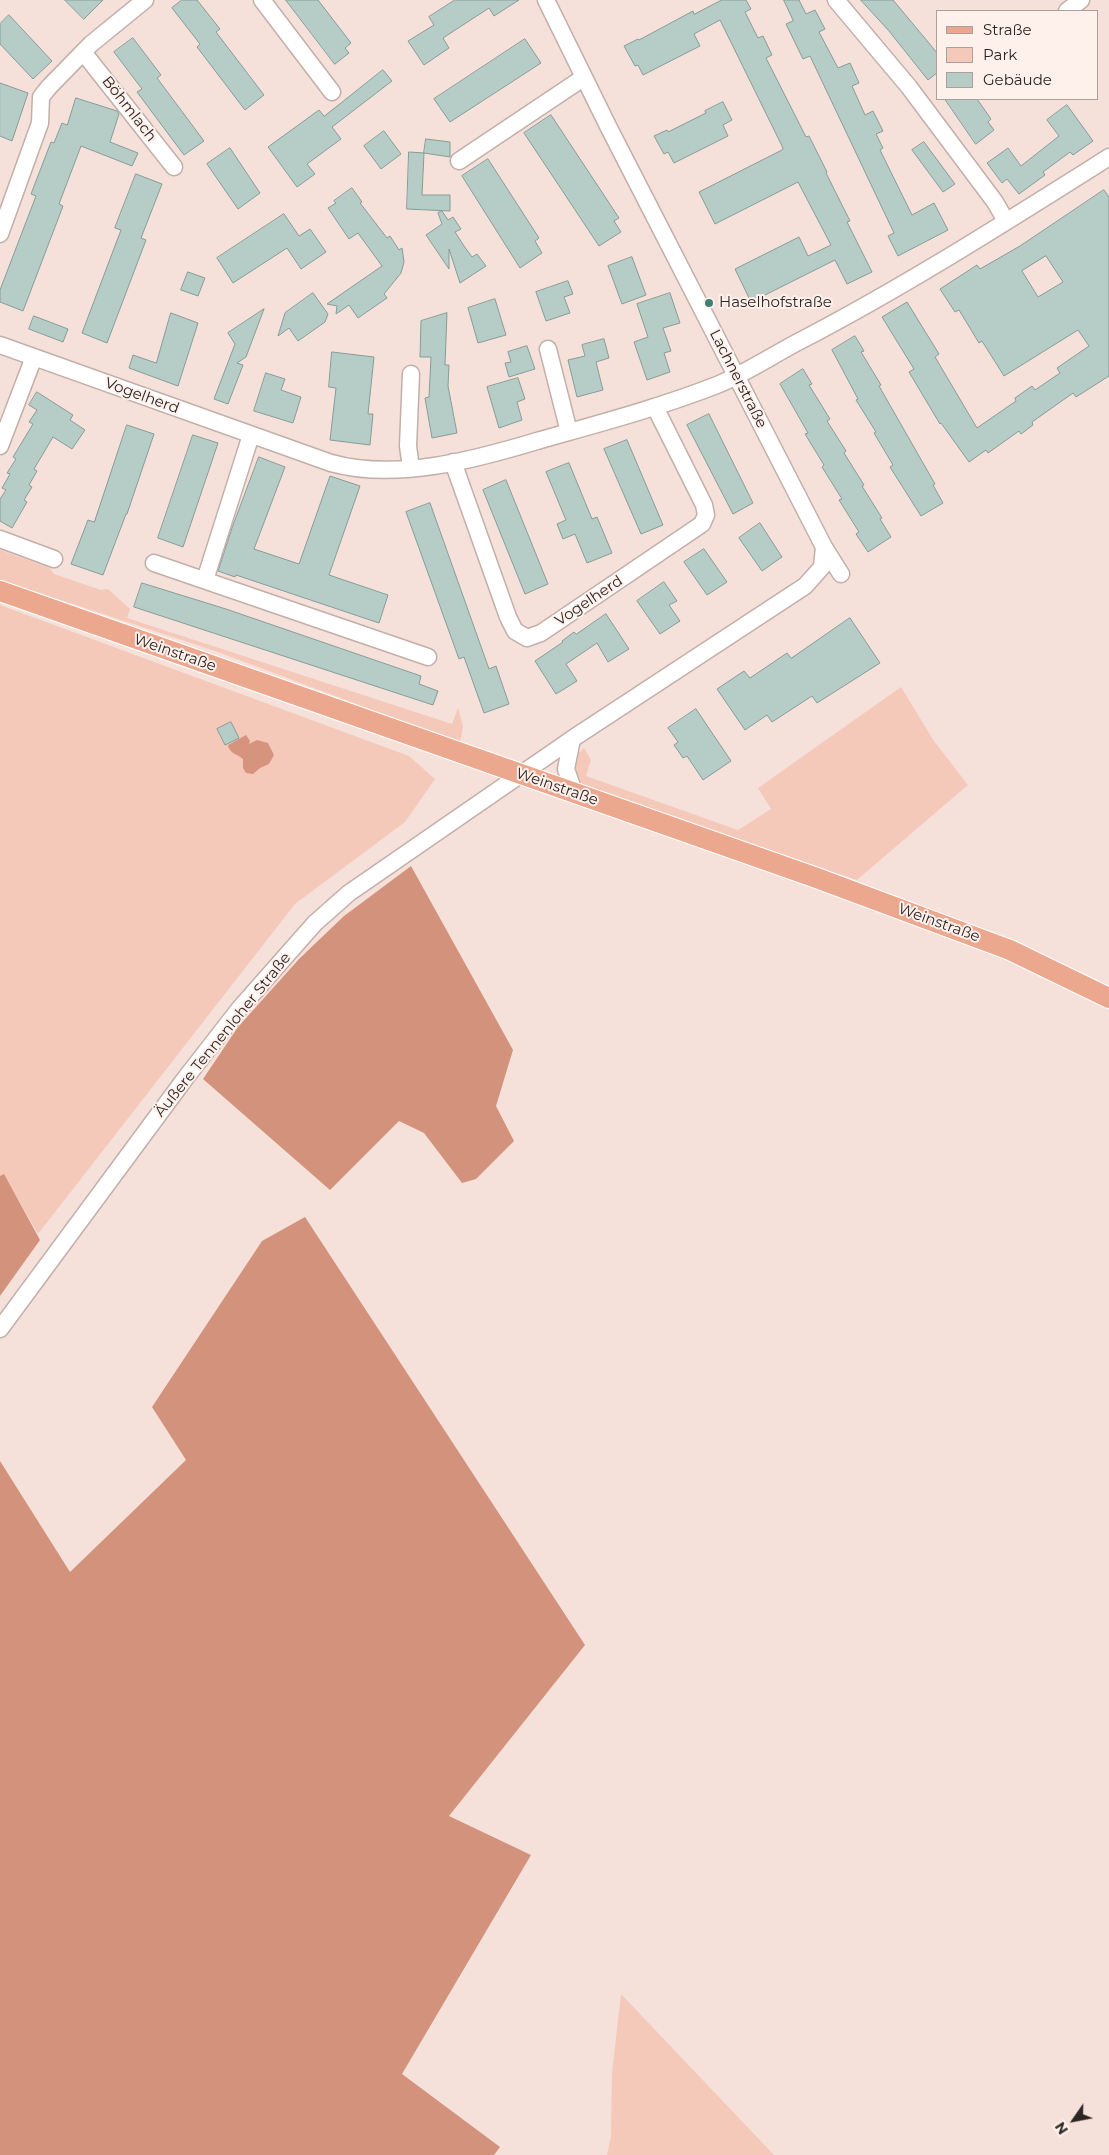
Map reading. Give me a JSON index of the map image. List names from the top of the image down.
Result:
{
  "streets": {
    "main road": ["Weinstraße"],
    "street": [
      "Böhmlach",
      "Lachnerstraße",
      "Vogelherd",
      "Äußere Tennenloher Straße"
    ]
  },
  "crossings": [
    ["Lachnerstraße", "Vogelherd"],
    ["Weinstraße", "Äußere Tennenloher Straße"]
  ],
  "places": ["Haselhofstraße"],
  "legend": ["Straße", "Park", "Gebäude"],
  "north": "bottom left"
}
